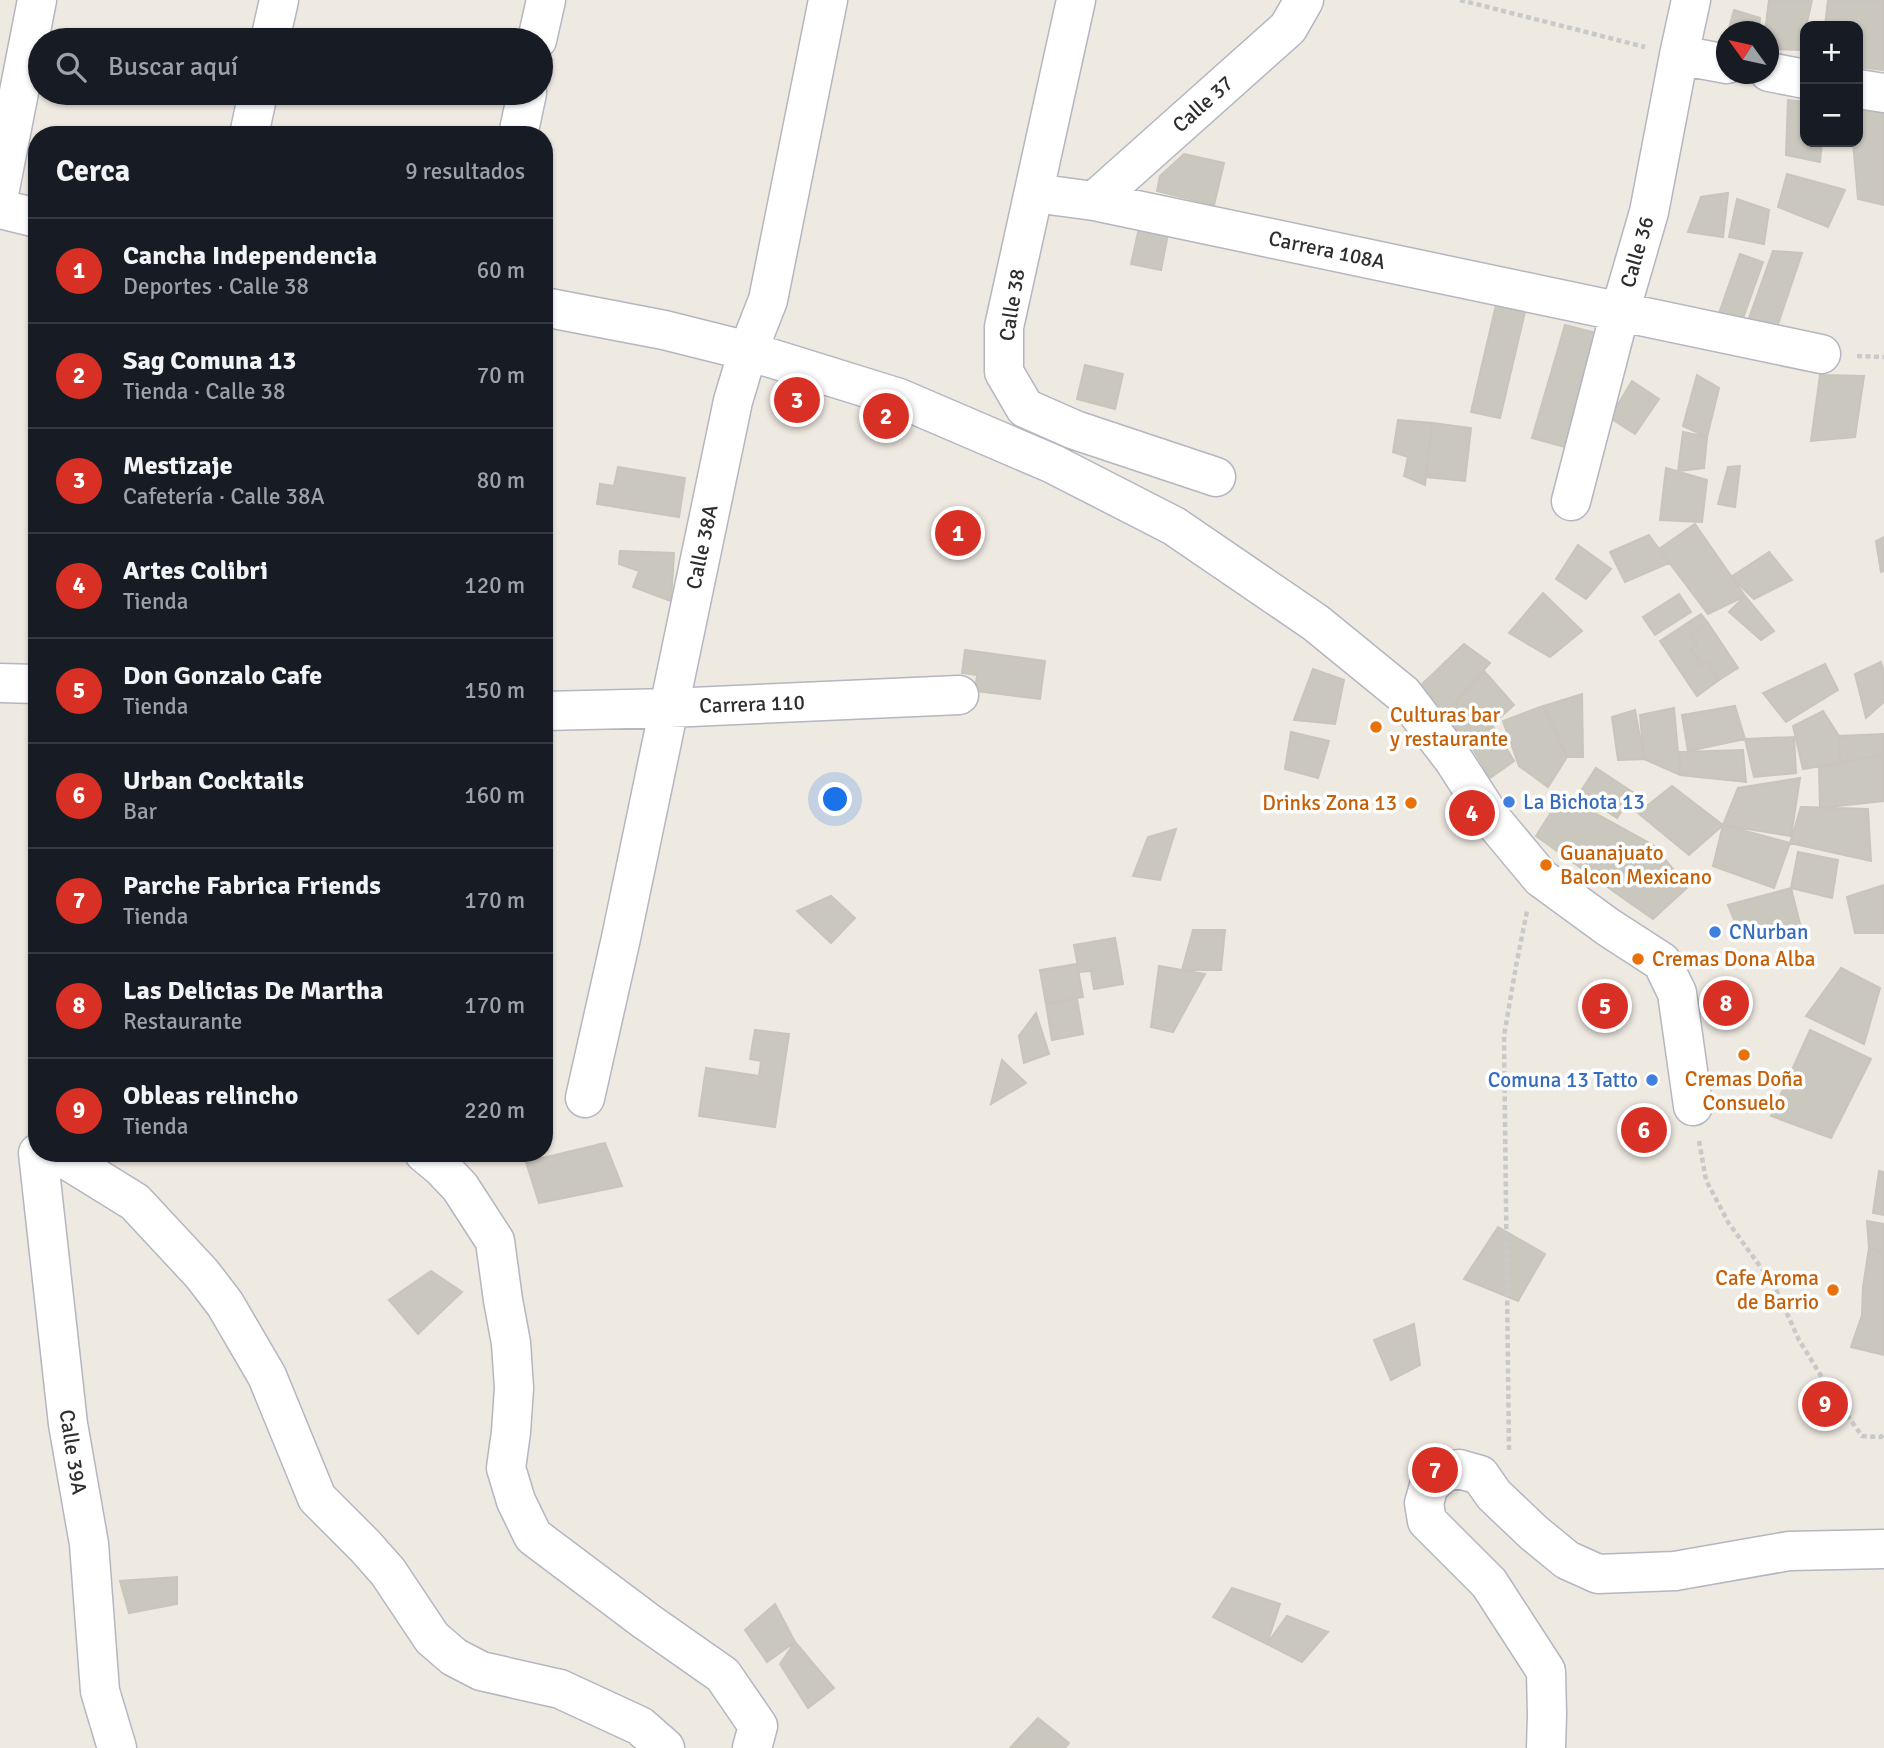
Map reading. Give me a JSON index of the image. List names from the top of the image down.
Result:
{
  "streets": {
    "street": [
      "Calle 37",
      "Carrera 108A",
      "Calle 36",
      "Calle 38",
      "Calle 38A",
      "Carrera 110",
      "Calle 39A"
    ]
  },
  "crossings": [
    ["Calle 37", "Carrera 108A"],
    ["Carrera 108A", "Calle 36"],
    ["Carrera 108A", "Calle 38"],
    ["Calle 38A", "Carrera 110"]
  ],
  "places": [
    "Culturas bar y restaurante",
    "La Bichota 13",
    "Drinks Zona 13",
    "Guanajuato Balcon Mexicano",
    "CNurban",
    "Cremas Dona Alba",
    "Cremas Doña Consuelo",
    "Comuna 13 Tatto",
    "Cafe Aroma de Barrio"
  ],
  "north": "top left",
  "page": {
    "map_buttons": ["+", "−"],
    "search": "Buscar aquí",
    "heading": ["Cerca", "9 resultados"],
    "list": [
      {
        "mark": "1",
        "name": "Cancha Independencia",
        "note": "Deportes · Calle 38",
        "value": "60 m"
      },
      {
        "mark": "2",
        "name": "Sag Comuna 13",
        "note": "Tienda · Calle 38",
        "value": "70 m"
      },
      {
        "mark": "3",
        "name": "Mestizaje",
        "note": "Cafetería · Calle 38A",
        "value": "80 m"
      },
      {
        "mark": "4",
        "name": "Artes Colibri",
        "note": "Tienda",
        "value": "120 m"
      },
      {
        "mark": "5",
        "name": "Don Gonzalo Cafe",
        "note": "Tienda",
        "value": "150 m"
      },
      {
        "mark": "6",
        "name": "Urban Cocktails",
        "note": "Bar",
        "value": "160 m"
      },
      {
        "mark": "7",
        "name": "Parche Fabrica Friends",
        "note": "Tienda",
        "value": "170 m"
      },
      {
        "mark": "8",
        "name": "Las Delicias De Martha",
        "note": "Restaurante",
        "value": "170 m"
      },
      {
        "mark": "9",
        "name": "Obleas relincho",
        "note": "Tienda",
        "value": "220 m"
      }
    ],
    "pins": [
      "3",
      "2",
      "1",
      "4",
      "8",
      "5",
      "6",
      "9",
      "7"
    ]
  }
}
